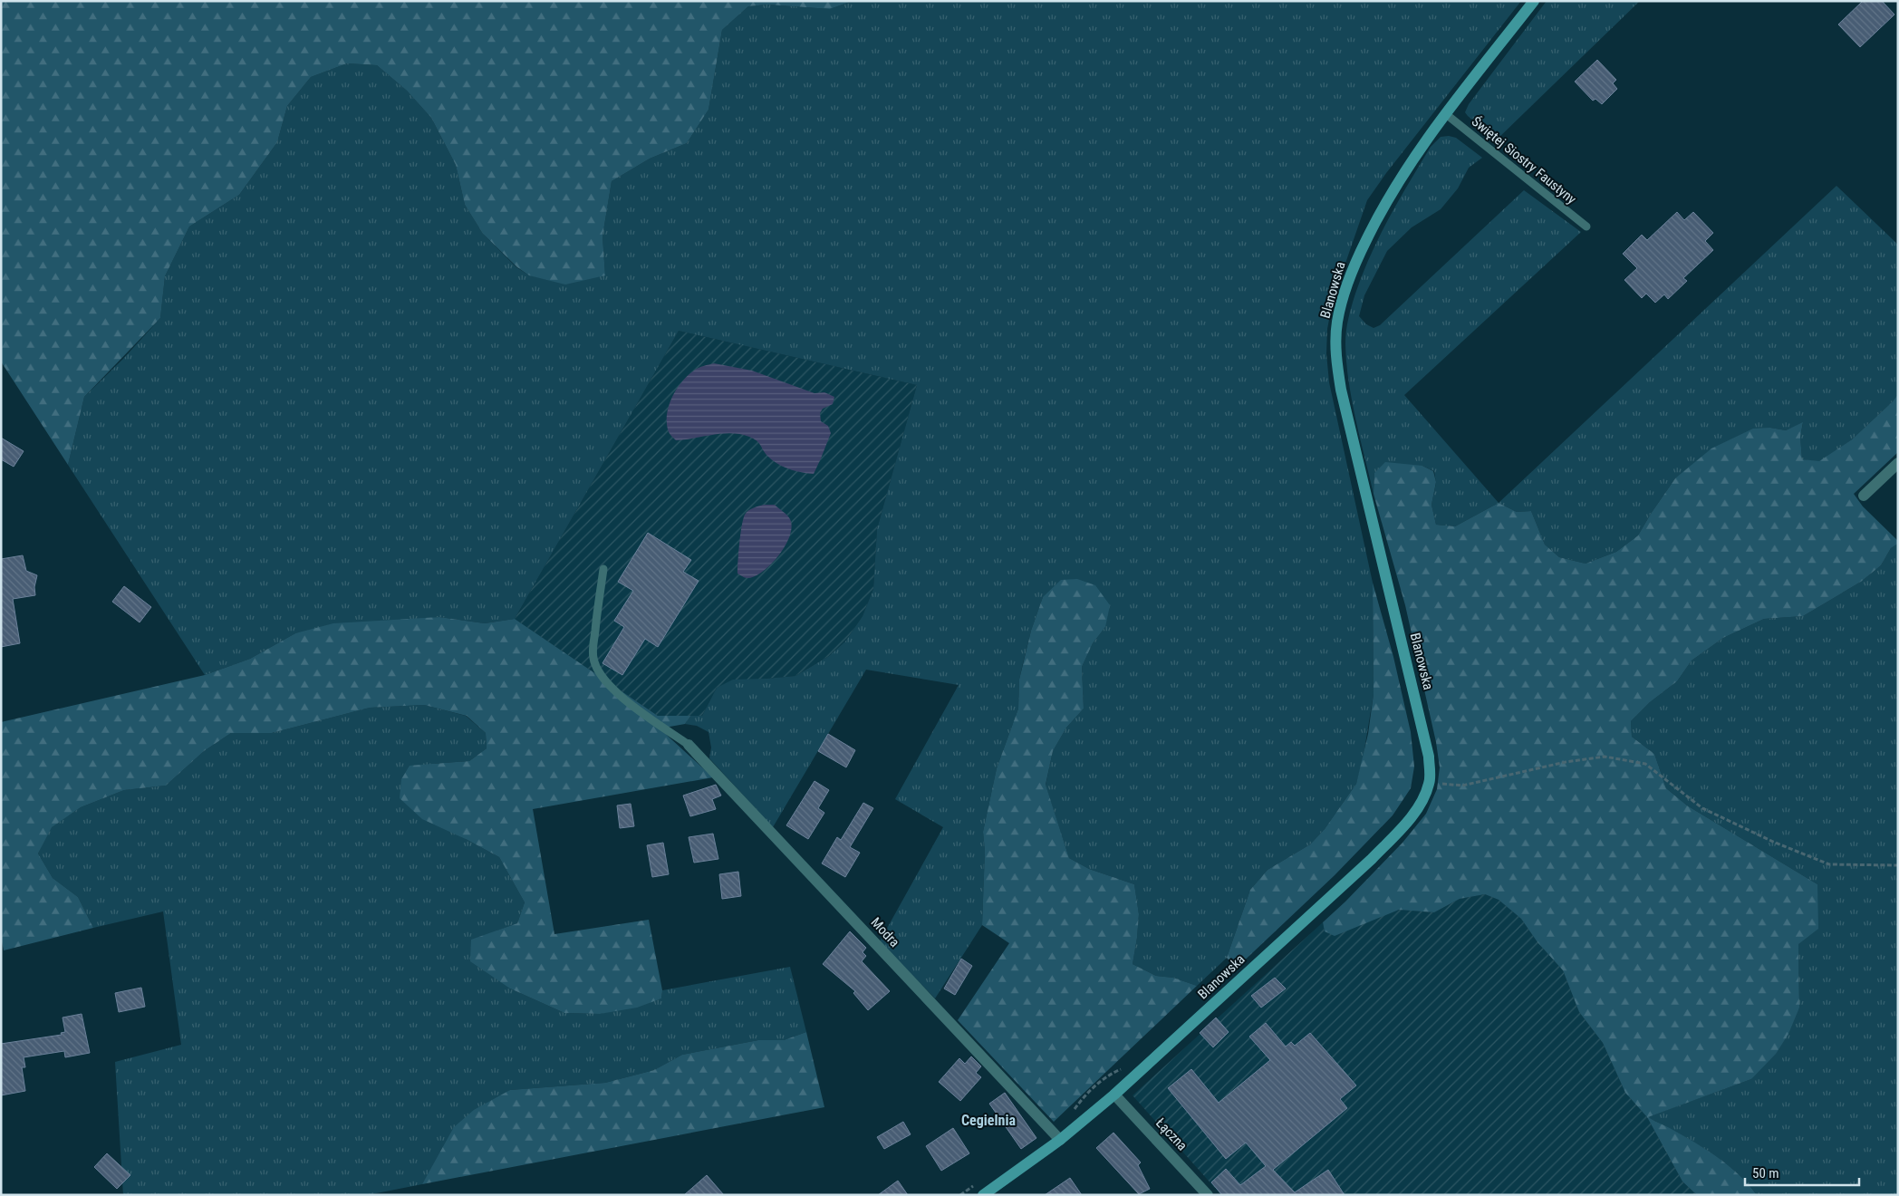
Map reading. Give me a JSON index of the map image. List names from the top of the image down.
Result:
{
  "streets": {
    "street": ["Blanowska", "Modra", "Łączna"],
    "lane": ["Świętej Siostry Faustyny"]
  },
  "crossings": [
    ["Świętej Siostry Faustyny", "Blanowska"],
    ["Blanowska", "Modra"],
    ["Blanowska", "Łączna"]
  ],
  "districts": ["Cegielnia"],
  "scale_bar": "50 m"
}
